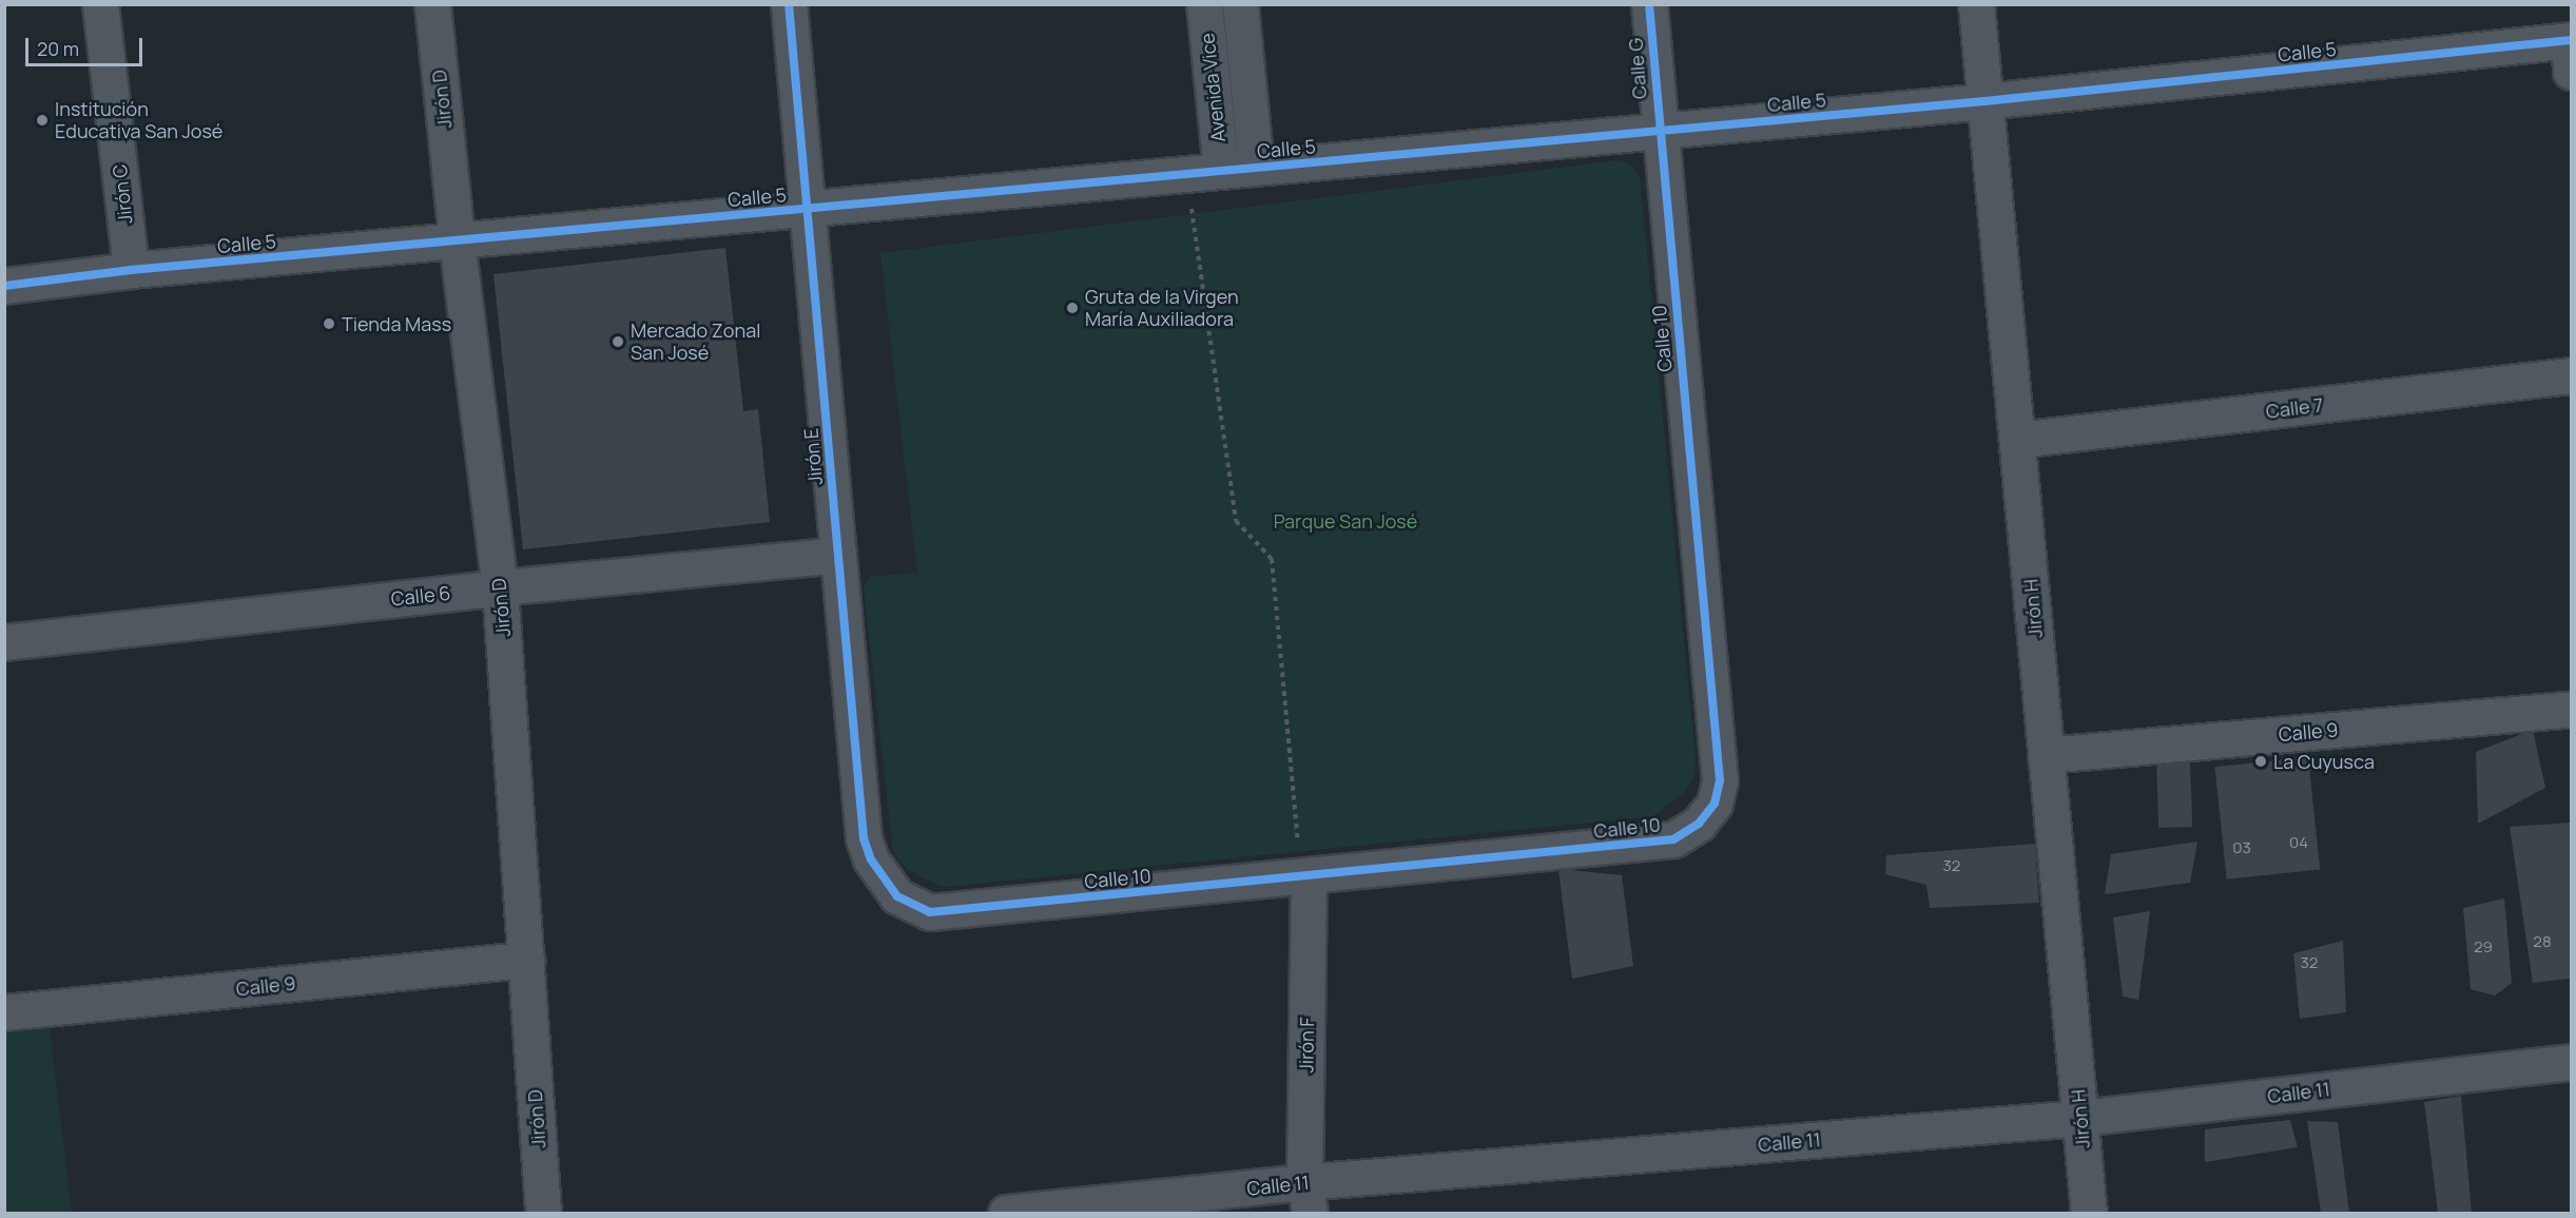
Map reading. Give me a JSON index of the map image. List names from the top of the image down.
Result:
{
  "streets": {
    "street": [
      "Calle 5",
      "Calle G",
      "Avenida Vice",
      "Jirón D",
      "Jirón C",
      "Calle 10",
      "Calle 7",
      "Jirón E",
      "Calle 6",
      "Jirón H",
      "Calle 9",
      "Jirón F",
      "Calle 11"
    ]
  },
  "crossings": [
    ["Calle 5", "Calle G"],
    ["Calle 5", "Avenida Vice"],
    ["Calle 5", "Jirón D"],
    ["Calle 5", "Jirón C"],
    ["Calle 5", "Calle 10"],
    ["Calle 5", "Jirón E"],
    ["Calle 5", "Jirón H"],
    ["Calle G", "Calle 10"],
    ["Jirón D", "Calle 6"],
    ["Jirón D", "Calle 9"],
    ["Calle 10", "Jirón E"],
    ["Calle 10", "Jirón F"],
    ["Calle 7", "Jirón H"],
    ["Jirón E", "Calle 6"],
    ["Jirón H", "Calle 9"],
    ["Jirón H", "Calle 11"],
    ["Jirón F", "Calle 11"]
  ],
  "parks": ["Parque San José"],
  "places": [
    "Institución Educativa San José",
    "Gruta de la Virgen María Auxiliadora",
    "Tienda Mass",
    "Mercado Zonal San José",
    "La Cuyusca"
  ],
  "house_numbers": [
    "04",
    "03",
    "32",
    "28",
    "29",
    "32"
  ],
  "scale_bar": "20 m"
}
